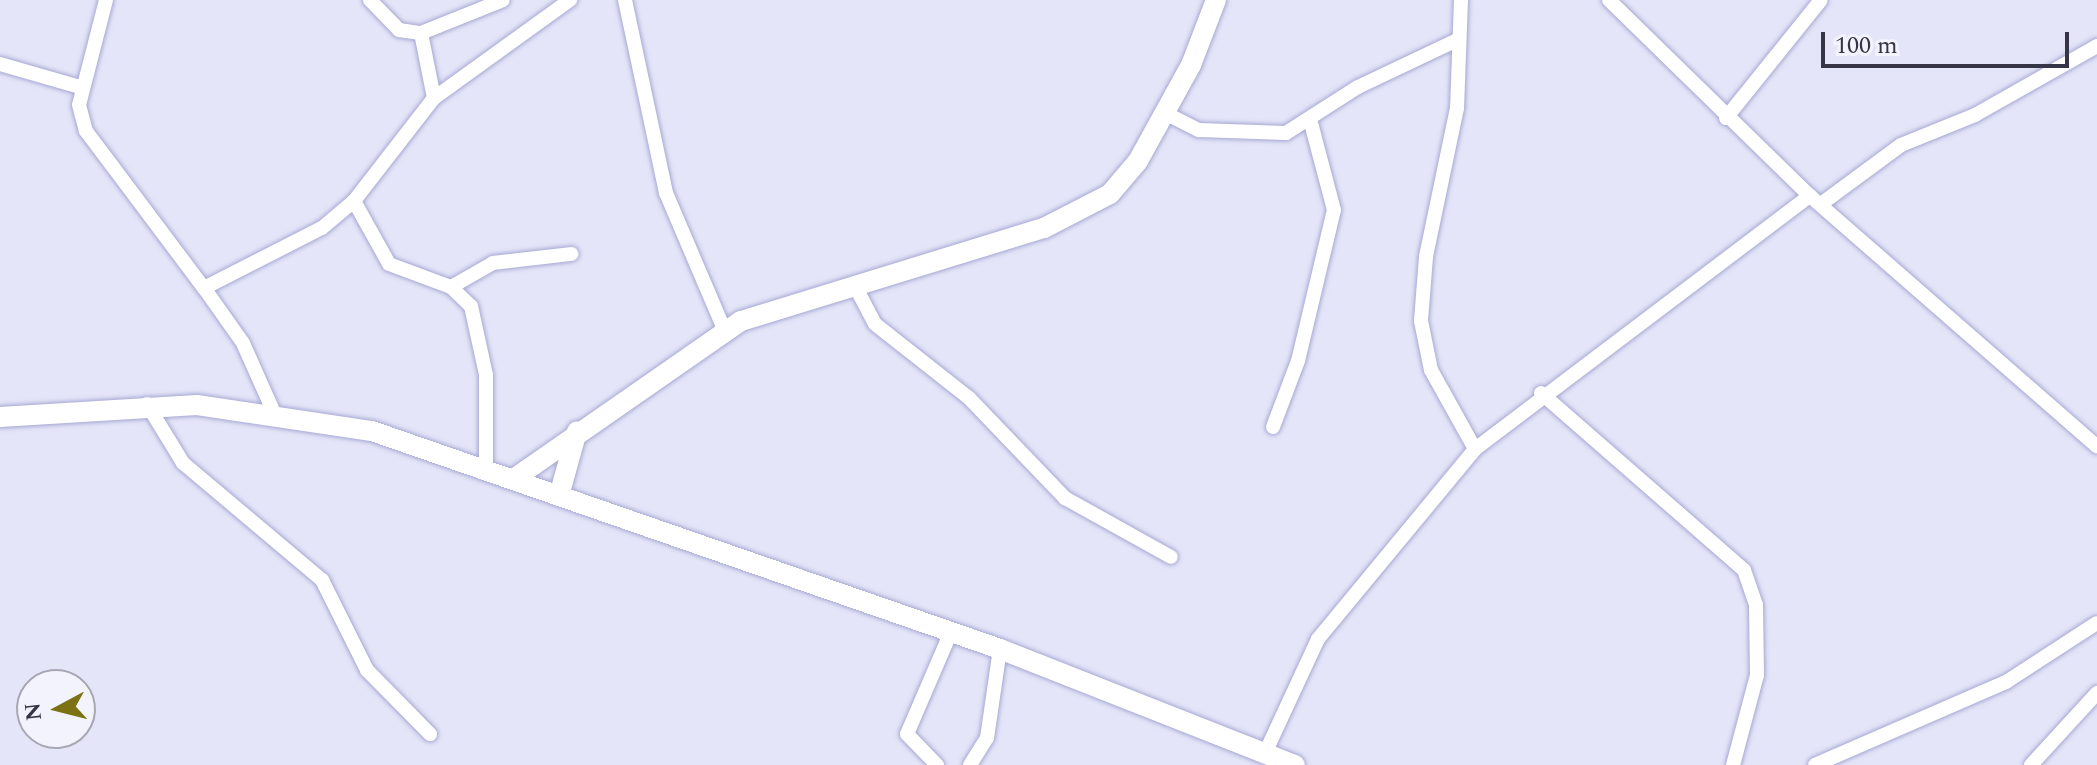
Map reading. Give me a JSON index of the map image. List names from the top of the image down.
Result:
{
  "scale_bar": "100 m",
  "north": "left"
}
